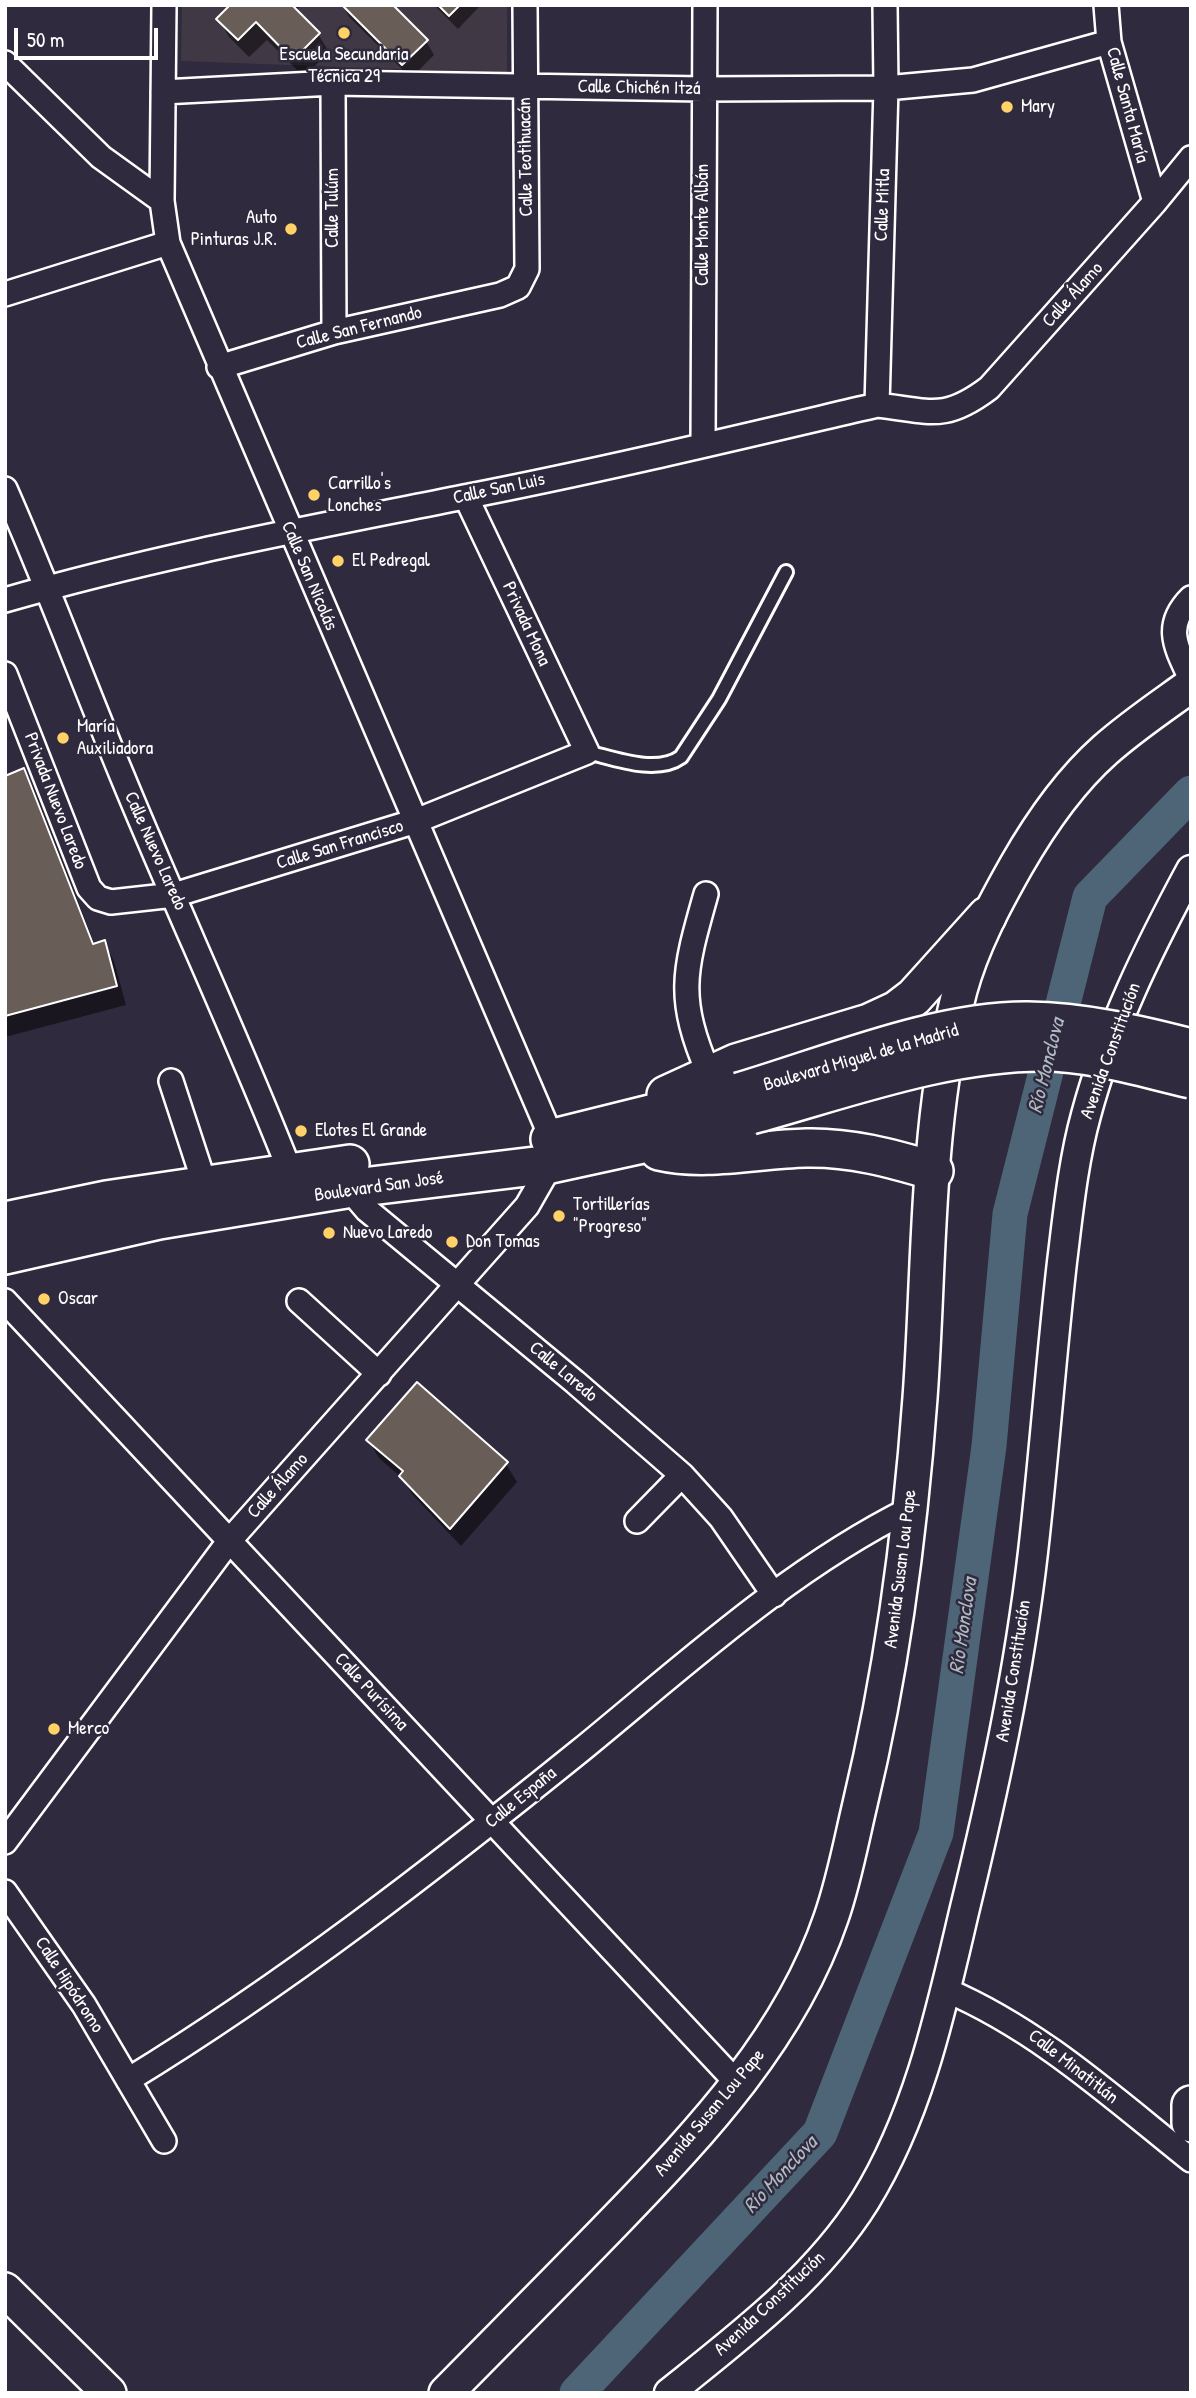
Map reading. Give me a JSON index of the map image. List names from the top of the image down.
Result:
{
  "streets": {
    "main road": ["Boulevard Miguel de la Madrid", "Boulevard San José", "Avenida Susan Lou Pape"],
    "street": [
      "Calle Chichén Itzá",
      "Calle Santa María",
      "Calle Teotihuacán",
      "Calle Mitla",
      "Calle Tulúm",
      "Calle Monte Albán",
      "Calle Álamo",
      "Calle San Fernando",
      "Calle San Luis",
      "Calle San Nicolás",
      "Privada Mona",
      "Privada Nuevo Laredo",
      "Calle San Francisco",
      "Calle Nuevo Laredo",
      "Avenida Constitución",
      "Calle Laredo",
      "Calle Purísima",
      "Calle España",
      "Calle Hipódromo",
      "Calle Minatitlán"
    ]
  },
  "crossings": [
    ["Calle Chichén Itzá", "Calle Santa María"],
    ["Calle Chichén Itzá", "Calle Teotihuacán"],
    ["Calle Chichén Itzá", "Calle Mitla"],
    ["Calle Chichén Itzá", "Calle Tulúm"],
    ["Calle Chichén Itzá", "Calle Monte Albán"],
    ["Calle Chichén Itzá", "Calle San Nicolás"],
    ["Calle Santa María", "Calle Álamo"],
    ["Calle Teotihuacán", "Calle San Fernando"],
    ["Calle Mitla", "Calle San Luis"],
    ["Calle Tulúm", "Calle San Fernando"],
    ["Calle Monte Albán", "Calle San Luis"],
    ["Calle Álamo", "Calle San Luis"],
    ["Calle Álamo", "Calle San Nicolás"],
    ["Calle Álamo", "Boulevard San José"],
    ["Calle Álamo", "Calle Laredo"],
    ["Calle Álamo", "Calle Purísima"],
    ["Calle San Fernando", "Calle San Nicolás"],
    ["Calle San Luis", "Calle San Nicolás"],
    ["Calle San Luis", "Privada Mona"],
    ["Calle San Luis", "Calle Nuevo Laredo"],
    ["Calle San Nicolás", "Calle San Francisco"],
    ["Calle San Nicolás", "Boulevard San José"],
    ["Privada Mona", "Calle San Francisco"],
    ["Privada Nuevo Laredo", "Calle San Francisco"],
    ["Calle San Francisco", "Calle Nuevo Laredo"],
    ["Calle Nuevo Laredo", "Boulevard San José"],
    ["Avenida Constitución", "Calle Minatitlán"],
    ["Boulevard Miguel de la Madrid", "Boulevard San José"],
    ["Boulevard San José", "Calle Laredo"],
    ["Calle Laredo", "Calle España"],
    ["Avenida Susan Lou Pape", "Calle Purísima"],
    ["Avenida Susan Lou Pape", "Calle España"],
    ["Calle Purísima", "Calle España"],
    ["Calle España", "Calle Hipódromo"]
  ],
  "water": ["Río Monclova"],
  "places": [
    "Escuela Secundaria Técnica 29",
    "Mary",
    "Auto Pinturas J.R.",
    "Carrillo's Lonches",
    "El Pedregal",
    "María Auxiliadora",
    "Elotes El Grande",
    "Tortillerías \"Progreso\"",
    "Nuevo Laredo",
    "Don Tomas",
    "Oscar",
    "Merco"
  ],
  "scale_bar": "50 m"
}
